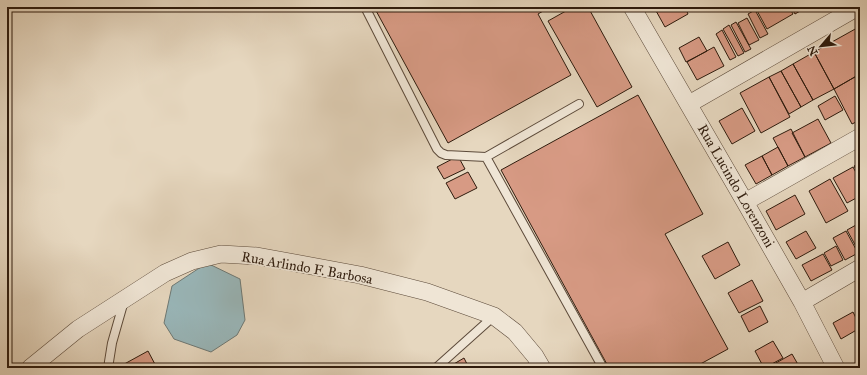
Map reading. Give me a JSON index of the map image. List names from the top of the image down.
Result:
{
  "streets": {
    "street": ["Rua Lucindo Lorenzoni", "Rua Arlindo F. Barbosa"]
  },
  "north": "bottom left"
}
